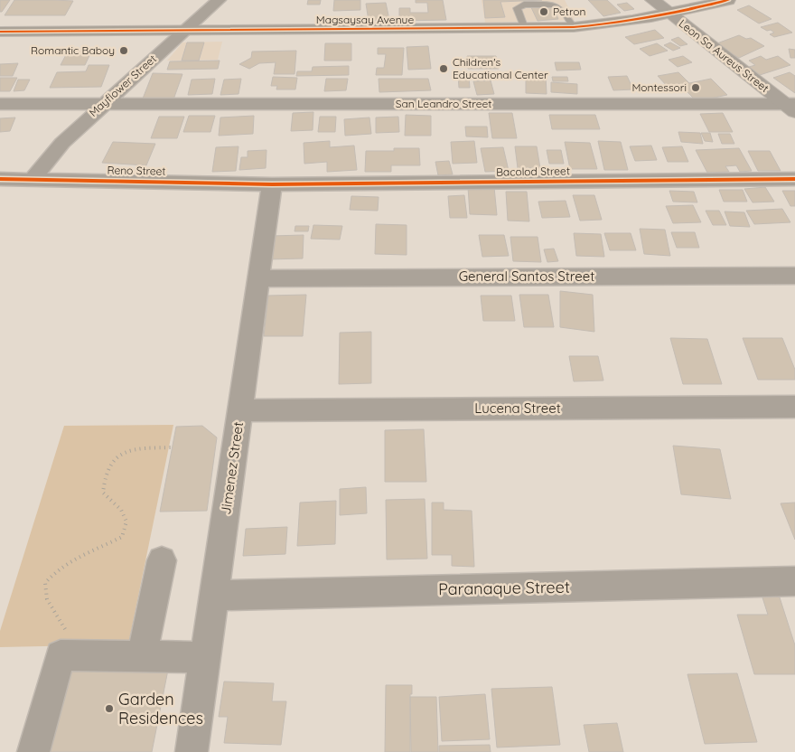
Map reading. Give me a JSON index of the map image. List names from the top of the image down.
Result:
{
  "streets": {
    "main road": ["Magsaysay Avenue"],
    "street": [
      "Leon Sa Aureus Street",
      "Mayflower Street",
      "San Leandro Street",
      "Reno Street",
      "Bacolod Street",
      "General Santos Street",
      "Lucena Street",
      "Jimenez Street",
      "Paranaque Street"
    ]
  },
  "crossings": [
    ["Magsaysay Avenue", "Leon Sa Aureus Street"],
    ["Magsaysay Avenue", "Mayflower Street"],
    ["Leon Sa Aureus Street", "San Leandro Street"],
    ["Mayflower Street", "San Leandro Street"],
    ["Mayflower Street", "Reno Street"],
    ["Reno Street", "Bacolod Street"],
    ["Reno Street", "Jimenez Street"],
    ["Bacolod Street", "Jimenez Street"],
    ["General Santos Street", "Jimenez Street"],
    ["Lucena Street", "Jimenez Street"],
    ["Jimenez Street", "Paranaque Street"]
  ],
  "places": [
    "Petron",
    "Romantic Baboy",
    "Children's Educational Center",
    "Montessori",
    "Garden Residences"
  ]
}
